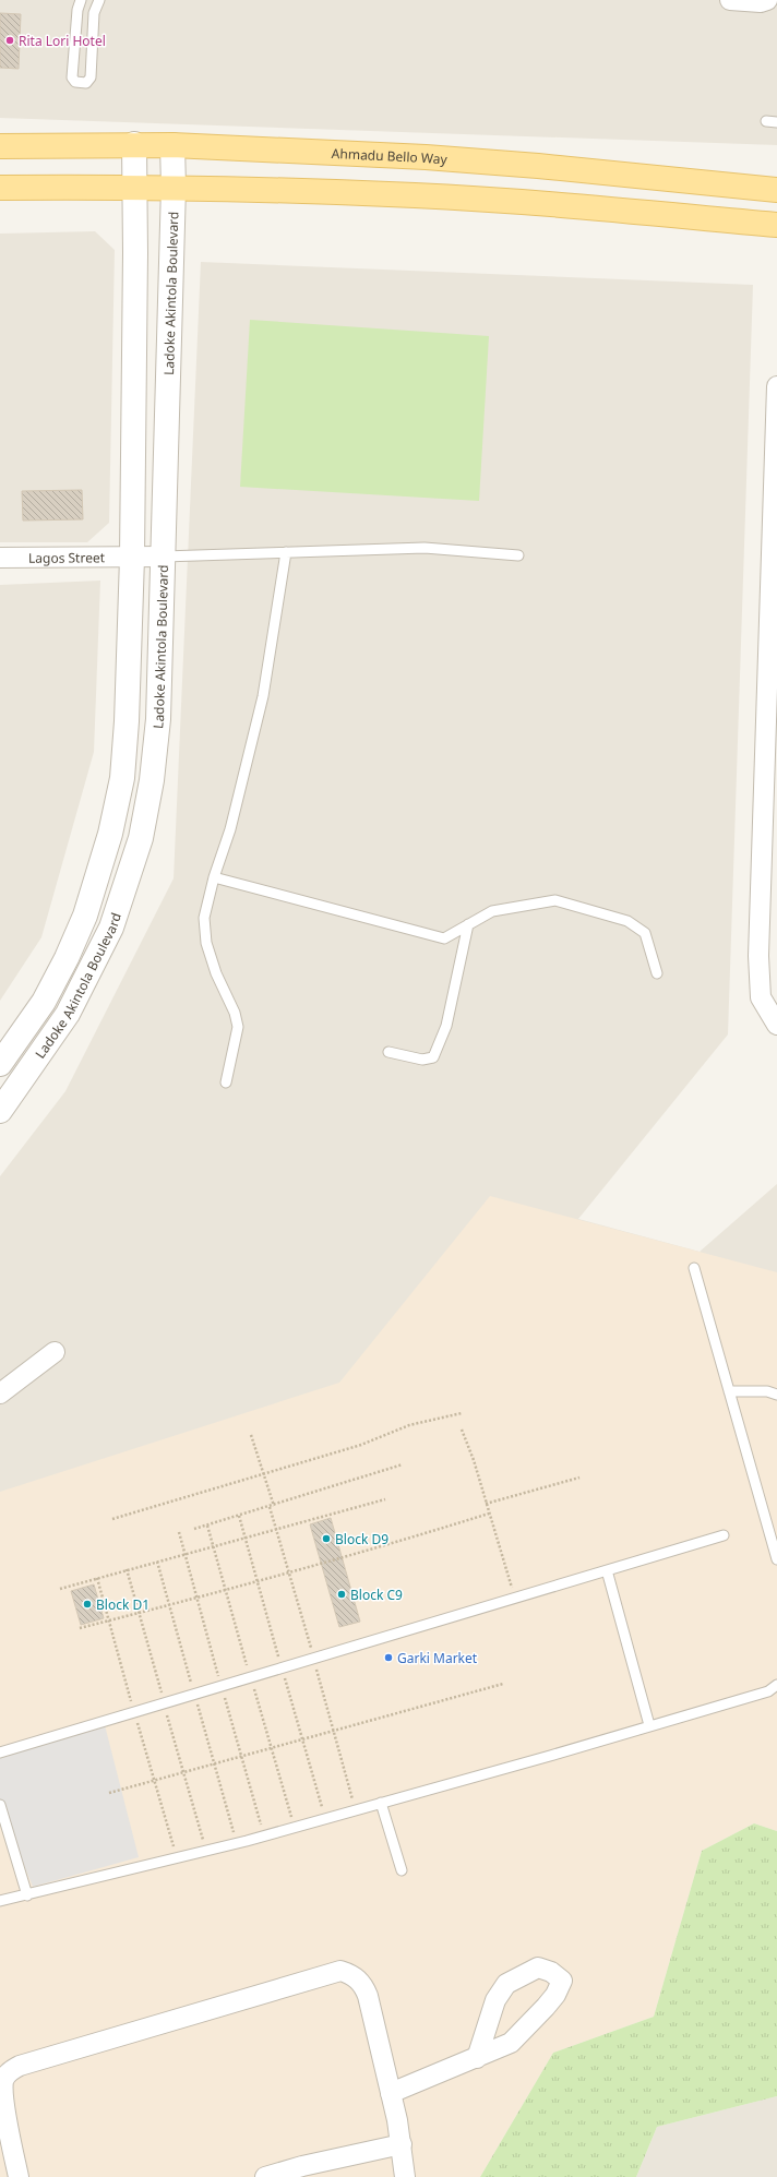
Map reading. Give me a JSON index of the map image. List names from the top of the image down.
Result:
{
  "streets": {
    "main road": ["Ahmadu Bello Way"],
    "street": ["Ladoke Akintola Boulevard", "Lagos Street"]
  },
  "crossings": [
    ["Ahmadu Bello Way", "Ladoke Akintola Boulevard"],
    ["Ladoke Akintola Boulevard", "Lagos Street"]
  ],
  "places": [
    "Rita Lori Hotel",
    "Block D9",
    "Block C9",
    "Block D1",
    "Garki Market"
  ]
}
